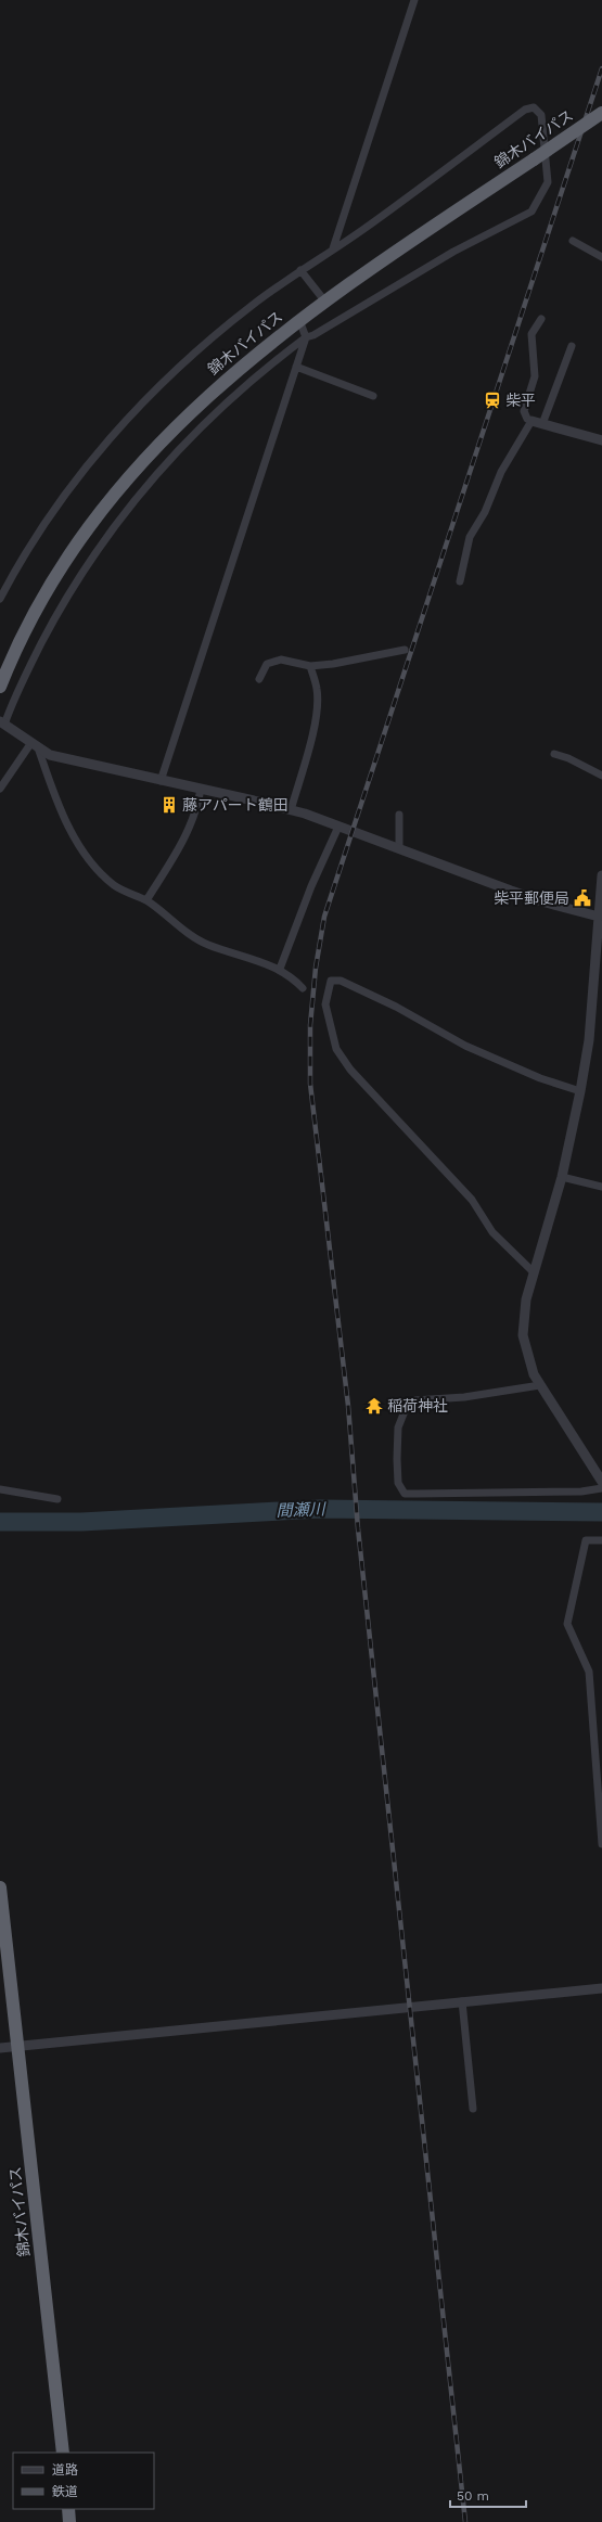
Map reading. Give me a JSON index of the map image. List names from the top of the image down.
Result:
{
  "streets": {
    "highway": ["錦木バイパス"]
  },
  "water": ["間瀬川"],
  "places": {
    "station": ["柴平"],
    "building": ["藤アパート鶴田"],
    "public building": ["柴平郵便局"],
    "temple": ["稲荷神社"]
  },
  "legend": ["道路", "鉄道"],
  "scale_bar": "50 m"
}
